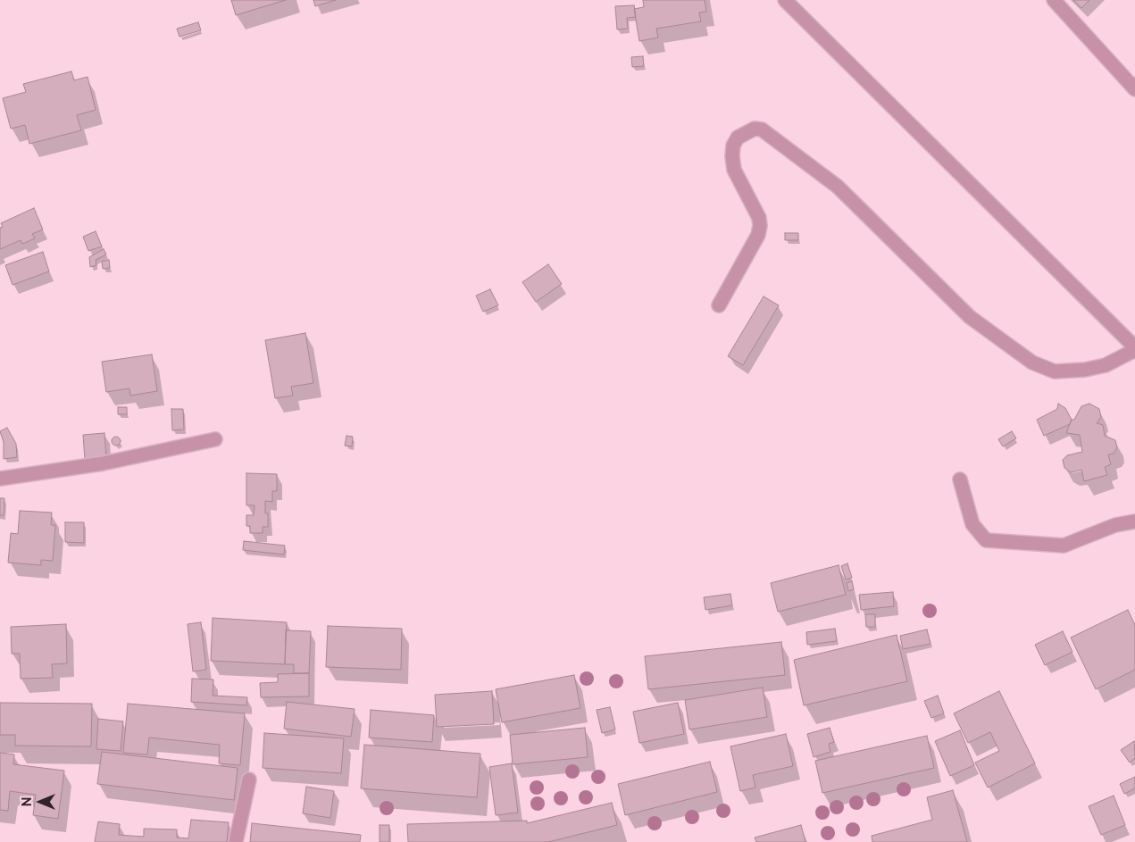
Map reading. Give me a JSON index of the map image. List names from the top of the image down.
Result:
{
  "north": "left"
}
